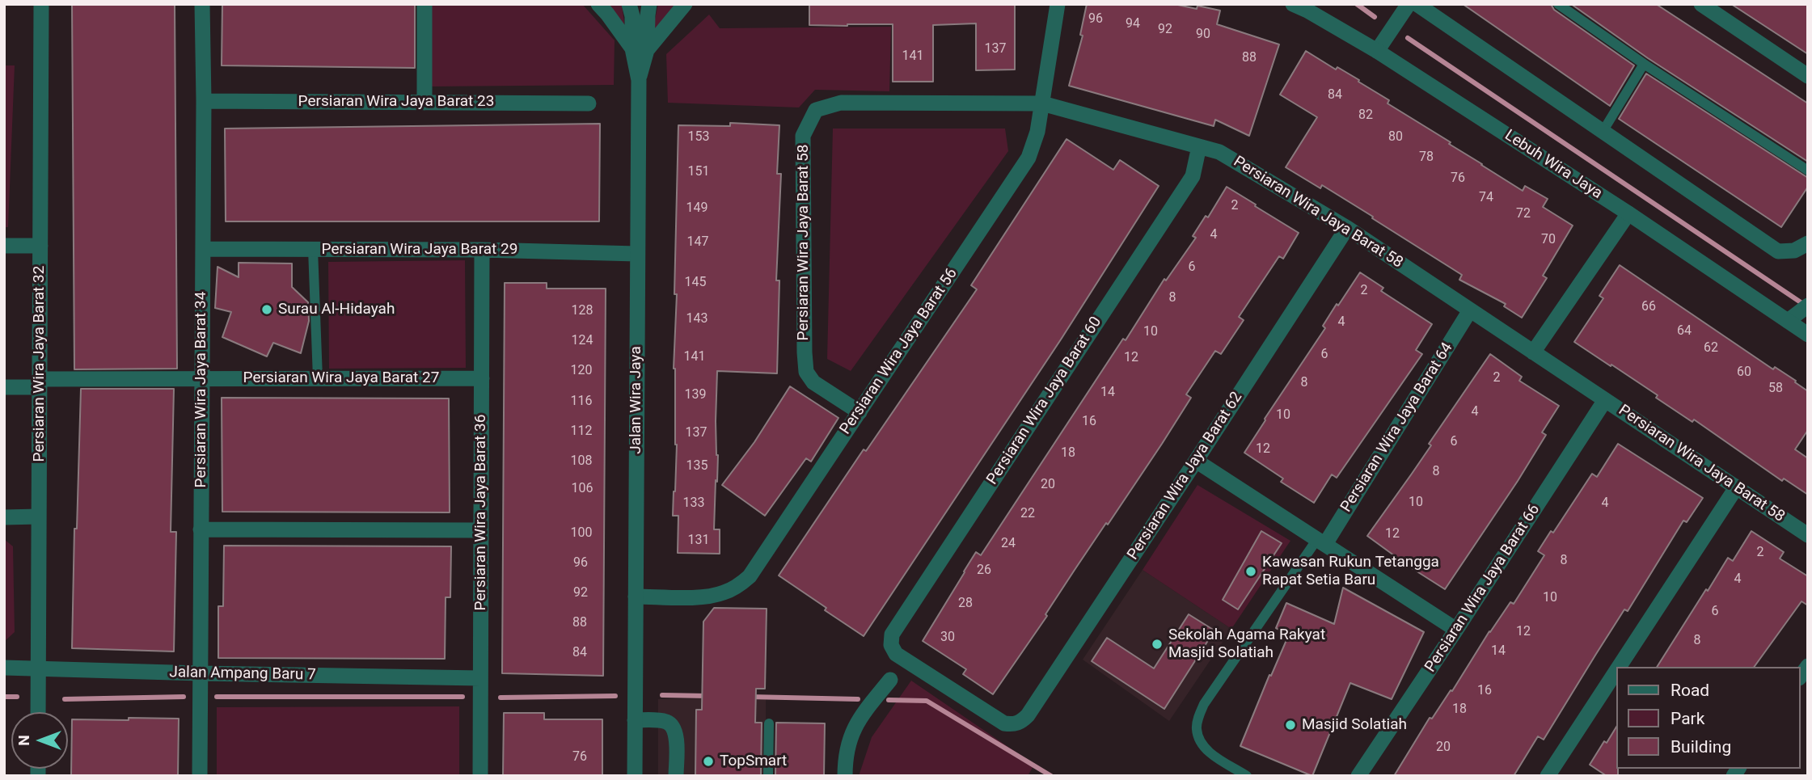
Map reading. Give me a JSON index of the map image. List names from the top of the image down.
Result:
{
  "streets": {
    "street": [
      "Persiaran Wira Jaya Barat 23",
      "Lebuh Wira Jaya",
      "Persiaran Wira Jaya Barat 58",
      "Persiaran Wira Jaya Barat 29",
      "Persiaran Wira Jaya Barat 56",
      "Persiaran Wira Jaya Barat 32",
      "Persiaran Wira Jaya Barat 27",
      "Persiaran Wira Jaya Barat 34",
      "Jalan Wira Jaya",
      "Persiaran Wira Jaya Barat 60",
      "Persiaran Wira Jaya Barat 64",
      "Persiaran Wira Jaya Barat 62",
      "Persiaran Wira Jaya Barat 36",
      "Persiaran Wira Jaya Barat 66",
      "Jalan Ampang Baru 7"
    ]
  },
  "crossings": [
    ["Persiaran Wira Jaya Barat 23", "Persiaran Wira Jaya Barat 34"],
    ["Persiaran Wira Jaya Barat 58", "Persiaran Wira Jaya Barat 56"],
    ["Persiaran Wira Jaya Barat 58", "Persiaran Wira Jaya Barat 60"],
    ["Persiaran Wira Jaya Barat 58", "Persiaran Wira Jaya Barat 64"],
    ["Persiaran Wira Jaya Barat 58", "Persiaran Wira Jaya Barat 62"],
    ["Persiaran Wira Jaya Barat 58", "Persiaran Wira Jaya Barat 66"],
    ["Persiaran Wira Jaya Barat 29", "Persiaran Wira Jaya Barat 34"],
    ["Persiaran Wira Jaya Barat 29", "Jalan Wira Jaya"],
    ["Persiaran Wira Jaya Barat 29", "Persiaran Wira Jaya Barat 36"],
    ["Persiaran Wira Jaya Barat 56", "Jalan Wira Jaya"],
    ["Persiaran Wira Jaya Barat 32", "Persiaran Wira Jaya Barat 27"],
    ["Persiaran Wira Jaya Barat 32", "Jalan Ampang Baru 7"],
    ["Persiaran Wira Jaya Barat 27", "Persiaran Wira Jaya Barat 34"],
    ["Persiaran Wira Jaya Barat 27", "Persiaran Wira Jaya Barat 36"],
    ["Persiaran Wira Jaya Barat 34", "Jalan Ampang Baru 7"],
    ["Persiaran Wira Jaya Barat 60", "Persiaran Wira Jaya Barat 62"],
    ["Persiaran Wira Jaya Barat 36", "Jalan Ampang Baru 7"]
  ],
  "places": [
    "Surau Al-Hidayah",
    "Kawasan Rukun Tetangga Rapat Setia Baru",
    "Sekolah Agama Rakyat Masjid Solatiah",
    "Masjid Solatiah",
    "TopSmart"
  ],
  "house_numbers": [
    "96",
    "94",
    "92",
    "90",
    "137",
    "141",
    "88",
    "84",
    "82",
    "153",
    "80",
    "78",
    "151",
    "76",
    "74",
    "2",
    "149",
    "72",
    "4",
    "70",
    "147",
    "6",
    "145",
    "2",
    "8",
    "66",
    "128",
    "143",
    "4",
    "64",
    "10",
    "124",
    "62",
    "6",
    "141",
    "12",
    "120",
    "60",
    "2",
    "8",
    "58",
    "14",
    "139",
    "116",
    "4",
    "10",
    "16",
    "112",
    "137",
    "6",
    "12",
    "18",
    "108",
    "135",
    "8",
    "20",
    "106",
    "10",
    "133",
    "4",
    "22",
    "100",
    "12",
    "131",
    "24",
    "2",
    "8",
    "96",
    "26",
    "4",
    "92",
    "10",
    "28",
    "6",
    "88",
    "12",
    "30",
    "8",
    "14",
    "84",
    "16",
    "18",
    "20",
    "76"
  ],
  "legend": ["Road", "Park", "Building"],
  "north": "left"
}
